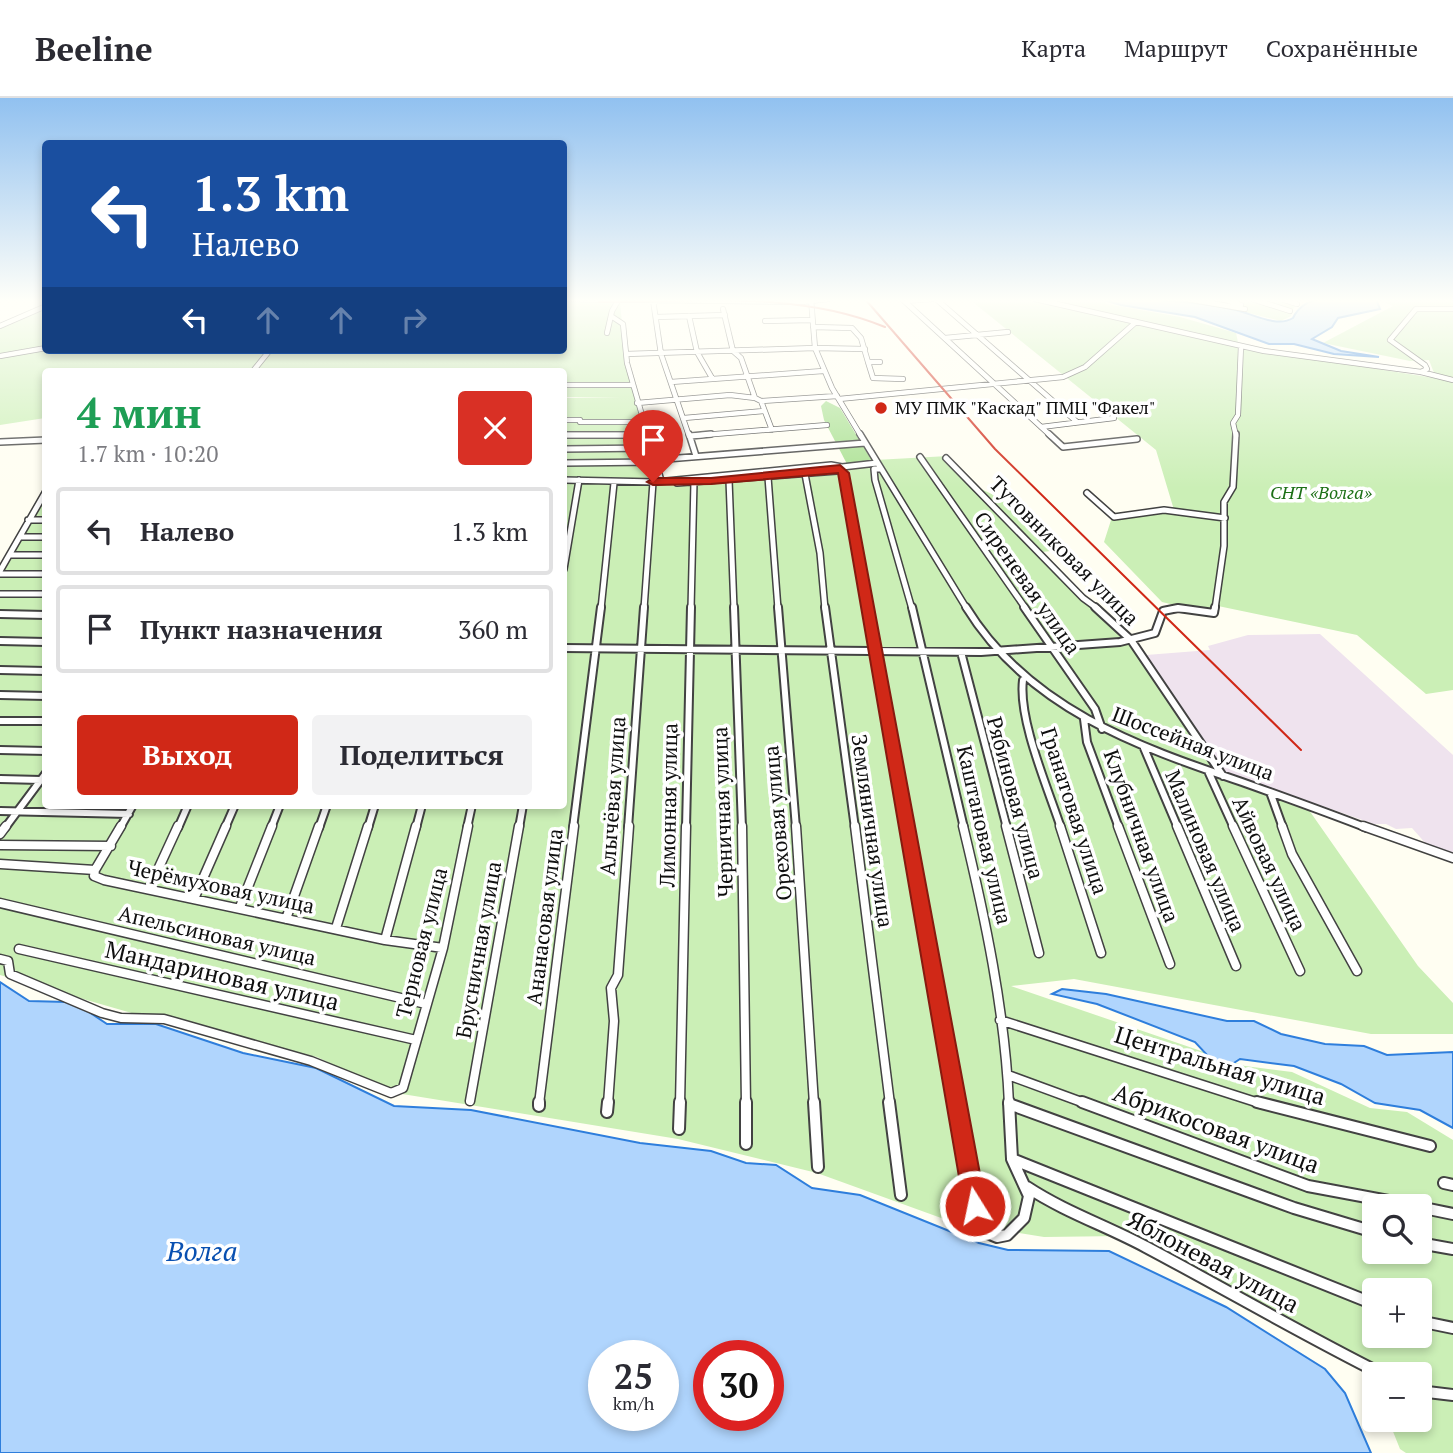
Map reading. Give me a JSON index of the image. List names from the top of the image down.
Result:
{
  "streets": {
    "street": [
      "Тутовниковая улица",
      "Сиреневая улица",
      "Шоссейная улица",
      "Алычёвая улица",
      "Рябиновая улица",
      "Лимонная улица",
      "Гранатовая улица",
      "Черничная улица",
      "Ореховая улица",
      "Земляничная улица",
      "Каштановая улица",
      "Клубничная улица",
      "Малиновая улица",
      "Айвовая улица",
      "Черёмуховая улица",
      "Ананасовая улица",
      "Апельсиновая улица",
      "Терновая улица",
      "Брусничная улица",
      "Мандариновая улица",
      "Центральная улица",
      "Абрикосовая улица",
      "Яблоневая улица"
    ]
  },
  "crossings": [
    ["Тутовниковая улица", "Шоссейная улица"],
    ["Сиреневая улица", "Шоссейная улица"],
    ["Шоссейная улица", "Гранатовая улица"],
    ["Шоссейная улица", "Каштановая улица"],
    ["Шоссейная улица", "Клубничная улица"],
    ["Шоссейная улица", "Малиновая улица"],
    ["Шоссейная улица", "Айвовая улица"],
    ["Каштановая улица", "Центральная улица"],
    ["Каштановая улица", "Абрикосовая улица"],
    ["Каштановая улица", "Яблоневая улица"],
    ["Черёмуховая улица", "Терновая улица"],
    ["Апельсиновая улица", "Терновая улица"],
    ["Терновая улица", "Мандариновая улица"]
  ],
  "water": ["Волга"],
  "parks": ["СНТ «Волга»"],
  "places": ["МУ ПМК \"Каскад\" ПМЦ \"Факел\""],
  "page": {
    "header": "Beeline",
    "nav": ["Карта", "Маршрут", "Сохранённые"],
    "turn": ["1.3 km", "Налево"],
    "heading": ["4 мин", "1.7 km · 10:20"],
    "list": [
      {
        "name": "Налево",
        "value": "1.3 km"
      },
      {
        "name": "Пункт назначения",
        "value": "360 m"
      }
    ],
    "buttons": ["Выход", "Поделиться"],
    "map_buttons": ["+", "−"],
    "speed": "25 km/h",
    "limit": "30"
  }
}
